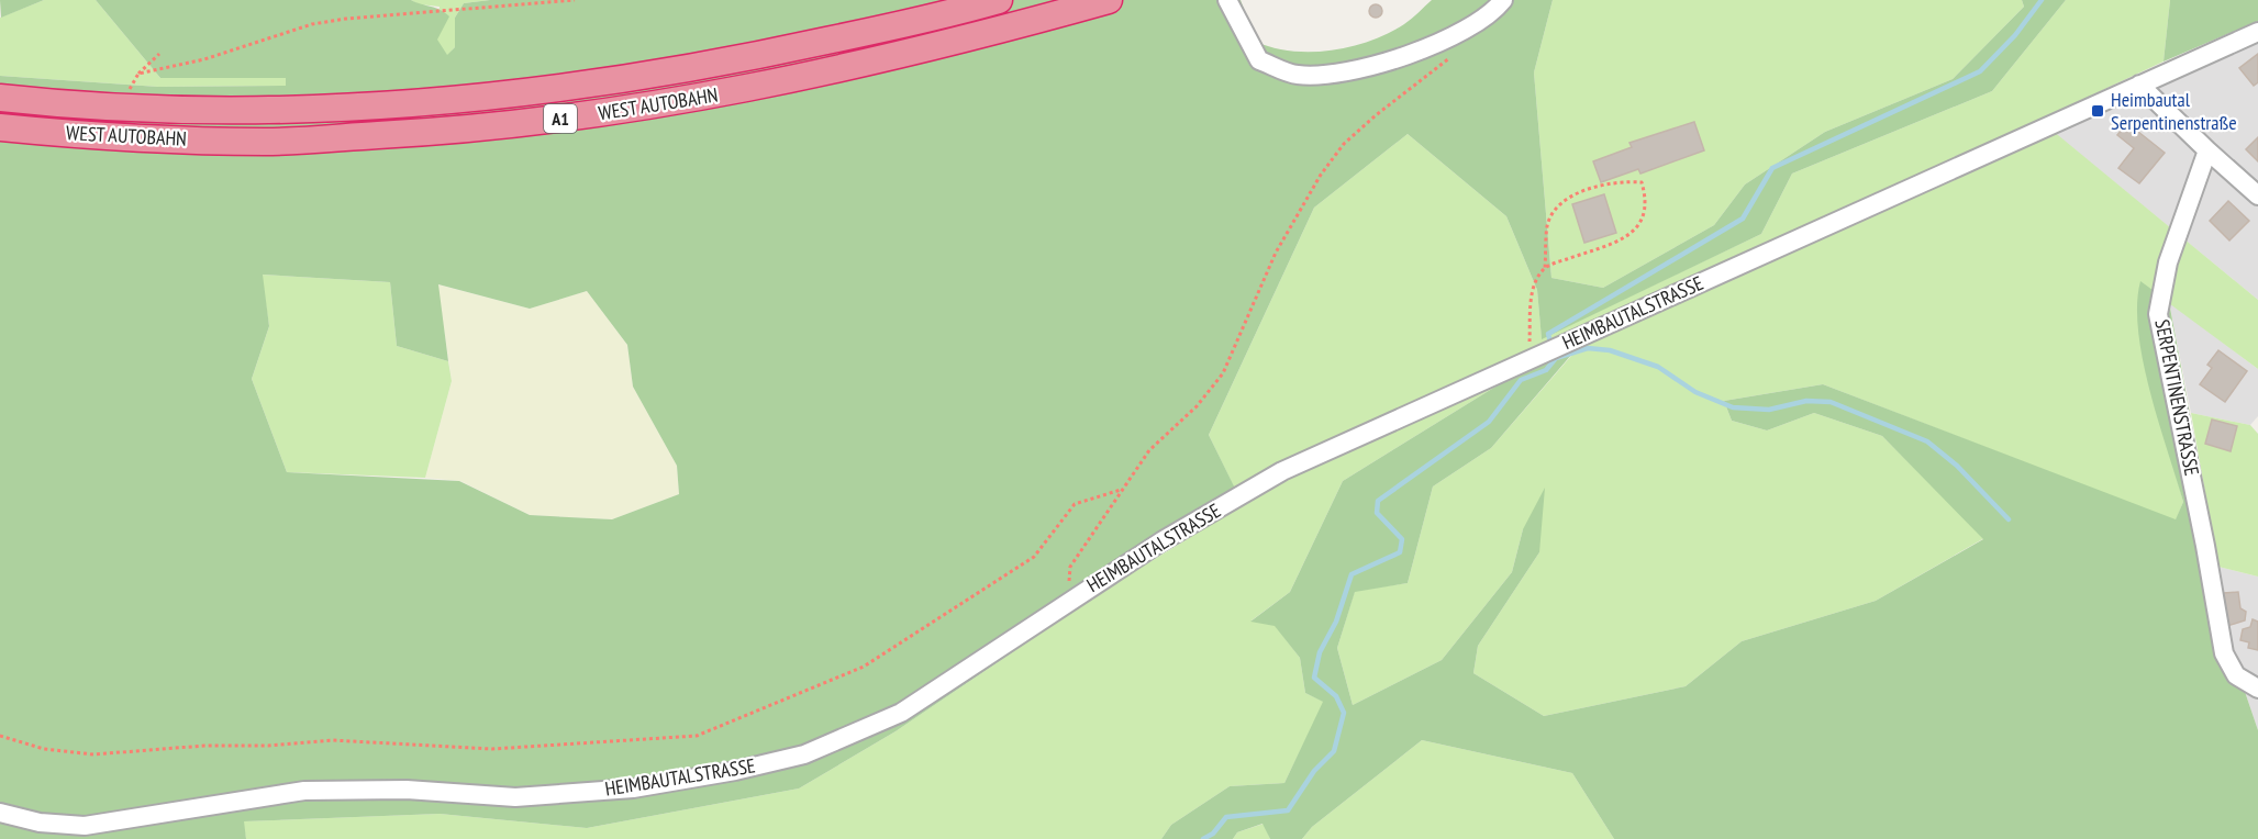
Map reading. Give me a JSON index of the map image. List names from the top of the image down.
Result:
{
  "streets": {
    "highway": ["WEST AUTOBAHN", "A1"],
    "street": ["HEIMBAUTALSTRASSE", "SERPENTINENSTRASSE"]
  },
  "places": {
    "transit": ["Heimbautal Serpentinenstraße"]
  }
}
